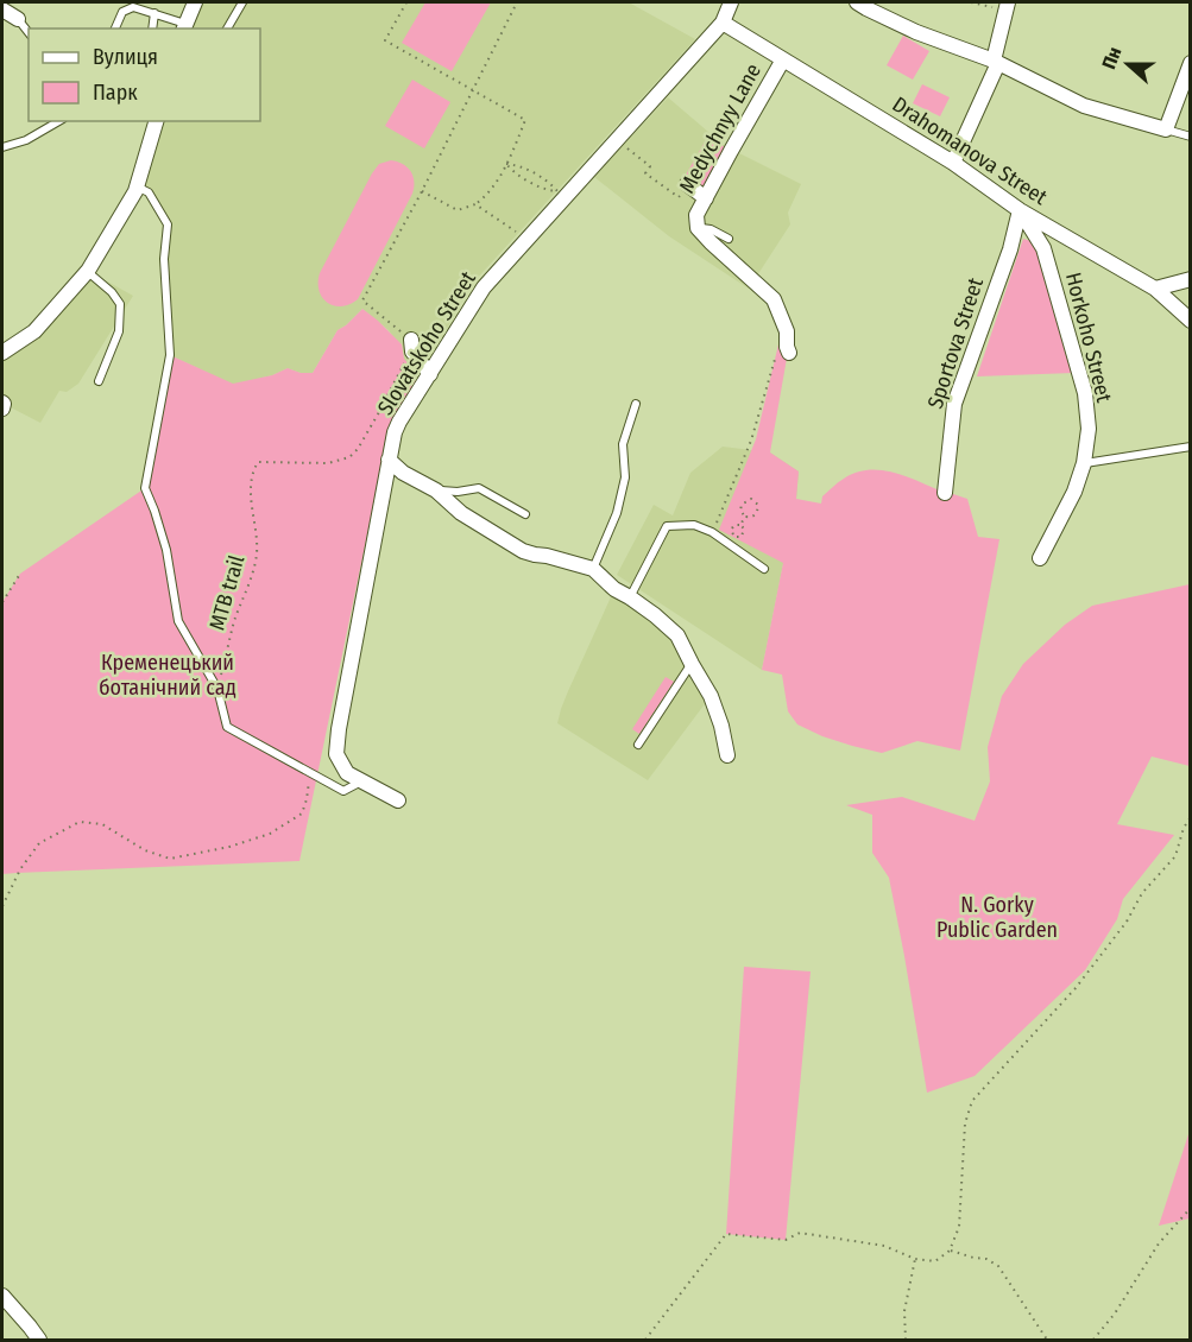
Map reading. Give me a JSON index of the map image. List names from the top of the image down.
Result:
{
  "streets": {
    "street": [
      "Medychnyy Lane",
      "Drahomanova Street",
      "Horkoho Street",
      "Slovatskoho Street",
      "Sportova Street"
    ],
    "path": ["MTB trail"]
  },
  "crossings": [
    ["Medychnyy Lane", "Drahomanova Street"],
    ["Drahomanova Street", "Horkoho Street"],
    ["Drahomanova Street", "Slovatskoho Street"],
    ["Drahomanova Street", "Sportova Street"],
    ["Horkoho Street", "Sportova Street"]
  ],
  "parks": ["Кременецький ботанічний сад", "N. Gorky Public Garden"],
  "legend": ["Вулиця", "Парк"],
  "north": "left"
}
